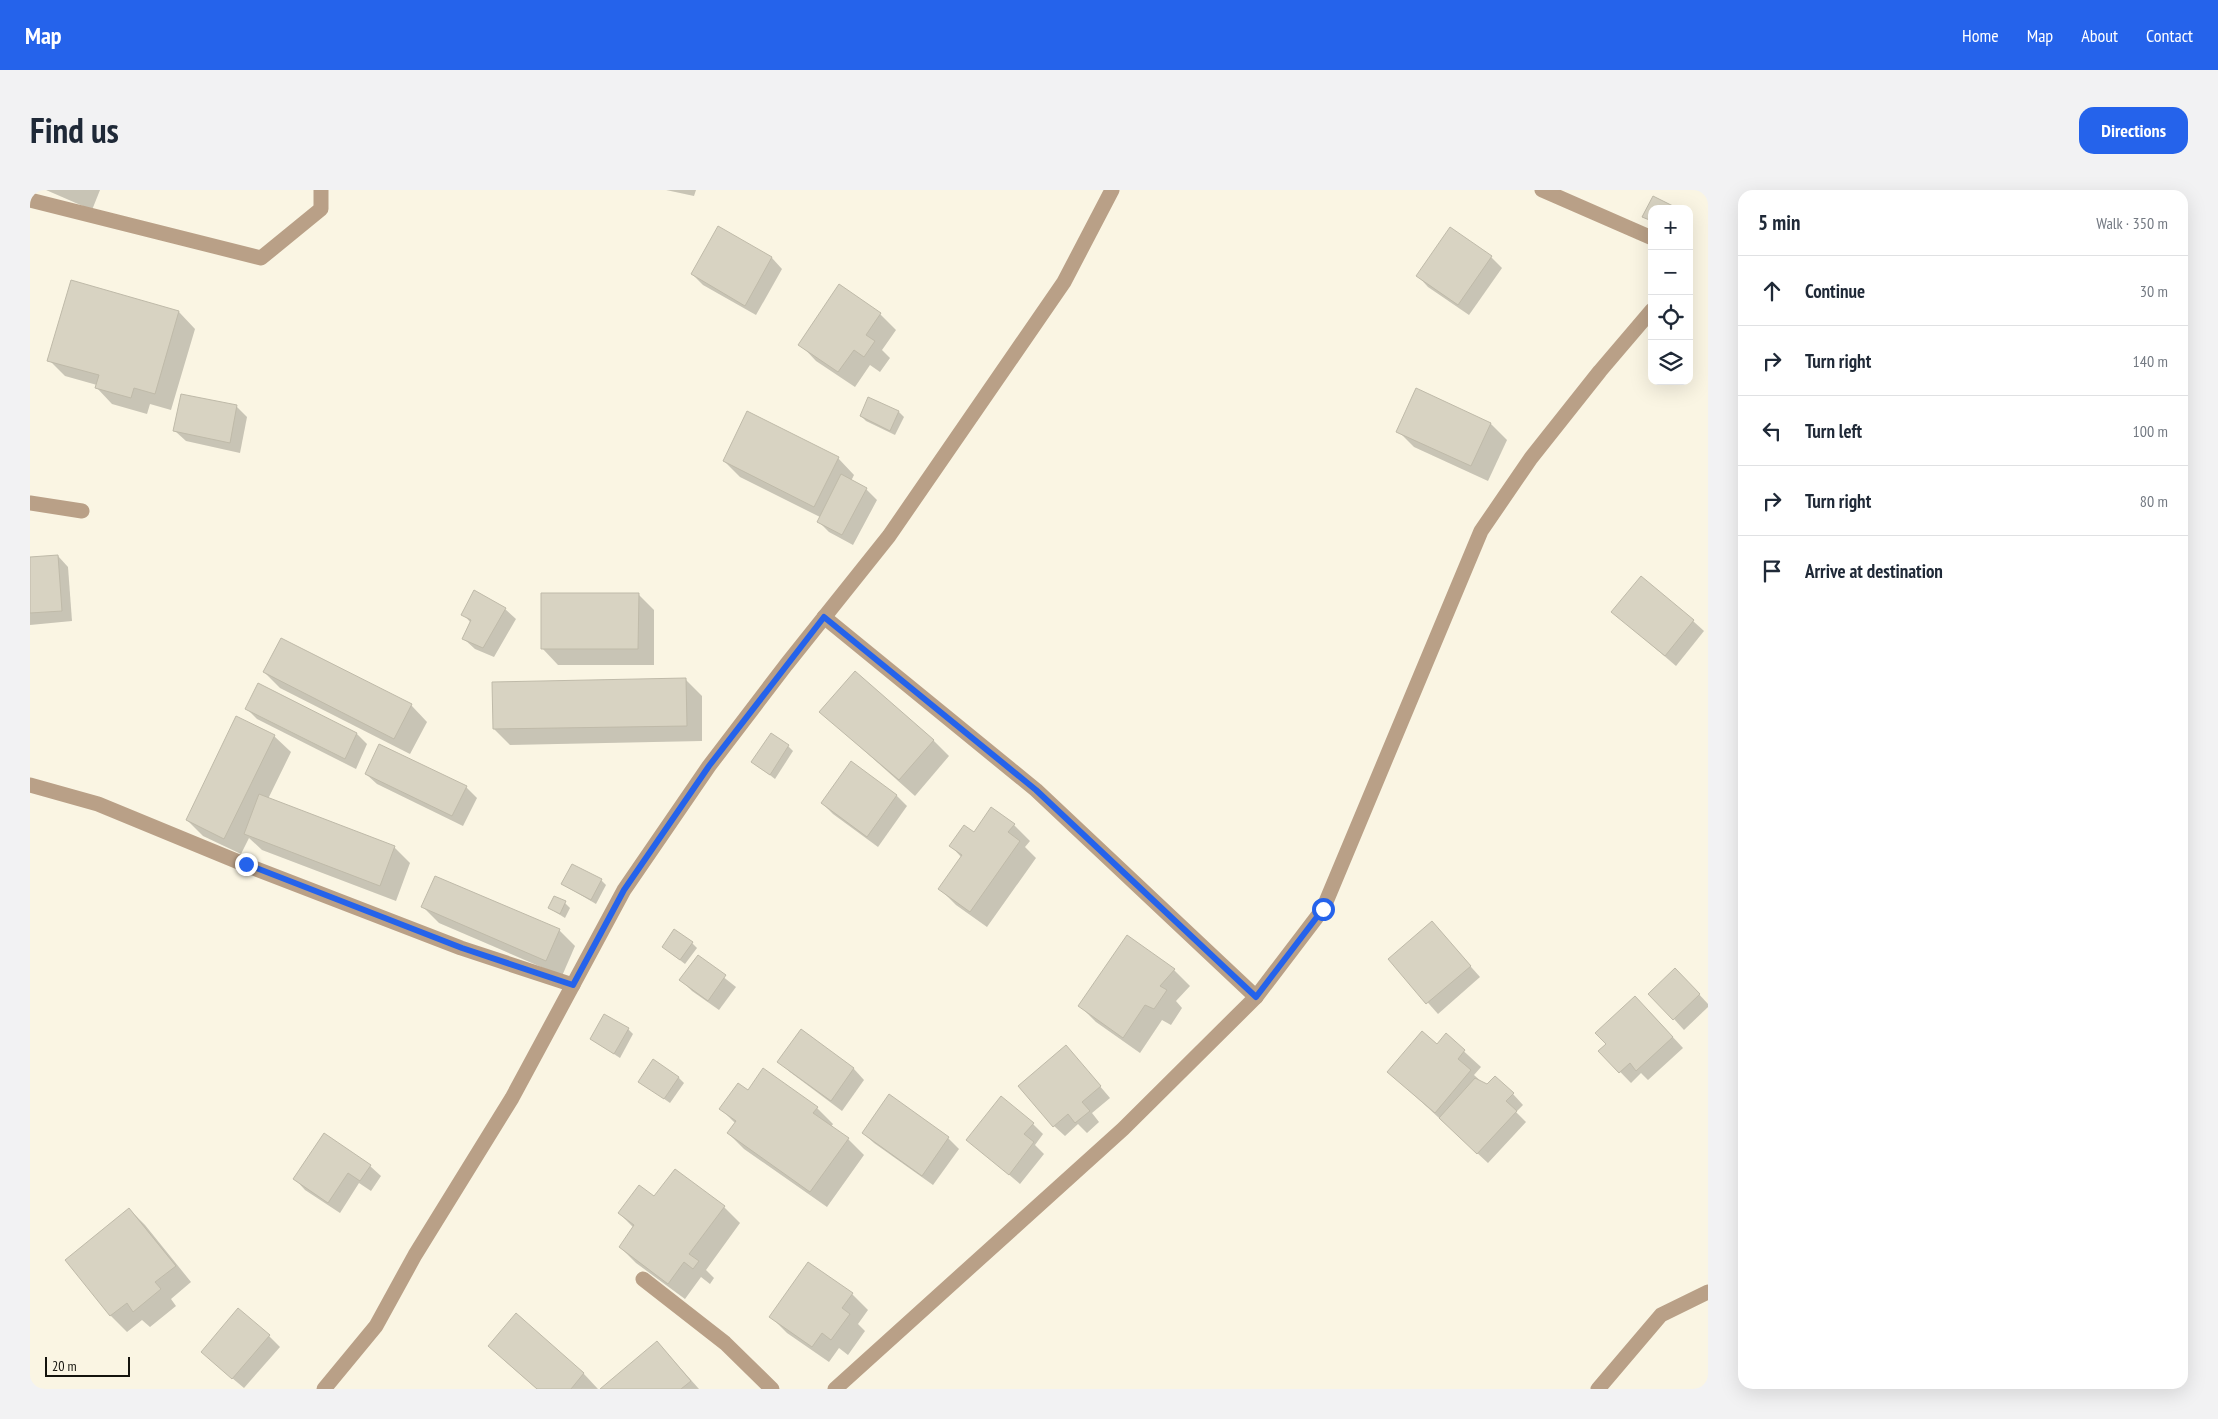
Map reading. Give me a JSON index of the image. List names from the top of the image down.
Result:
{
  "scale_bar": "20 m",
  "page": {
    "header": "Map",
    "nav": [
      "Home",
      "Map",
      "About",
      "Contact"
    ],
    "title": "Find us",
    "buttons": "Directions",
    "heading": ["5 min", "Walk · 350 m"],
    "map_buttons": ["+", "−"],
    "list": [
      ["Continue", "30 m"],
      ["Turn right", "140 m"],
      ["Turn left", "100 m"],
      ["Turn right", "80 m"],
      "Arrive at destination"
    ],
    "scale": "20 m"
  }
}
